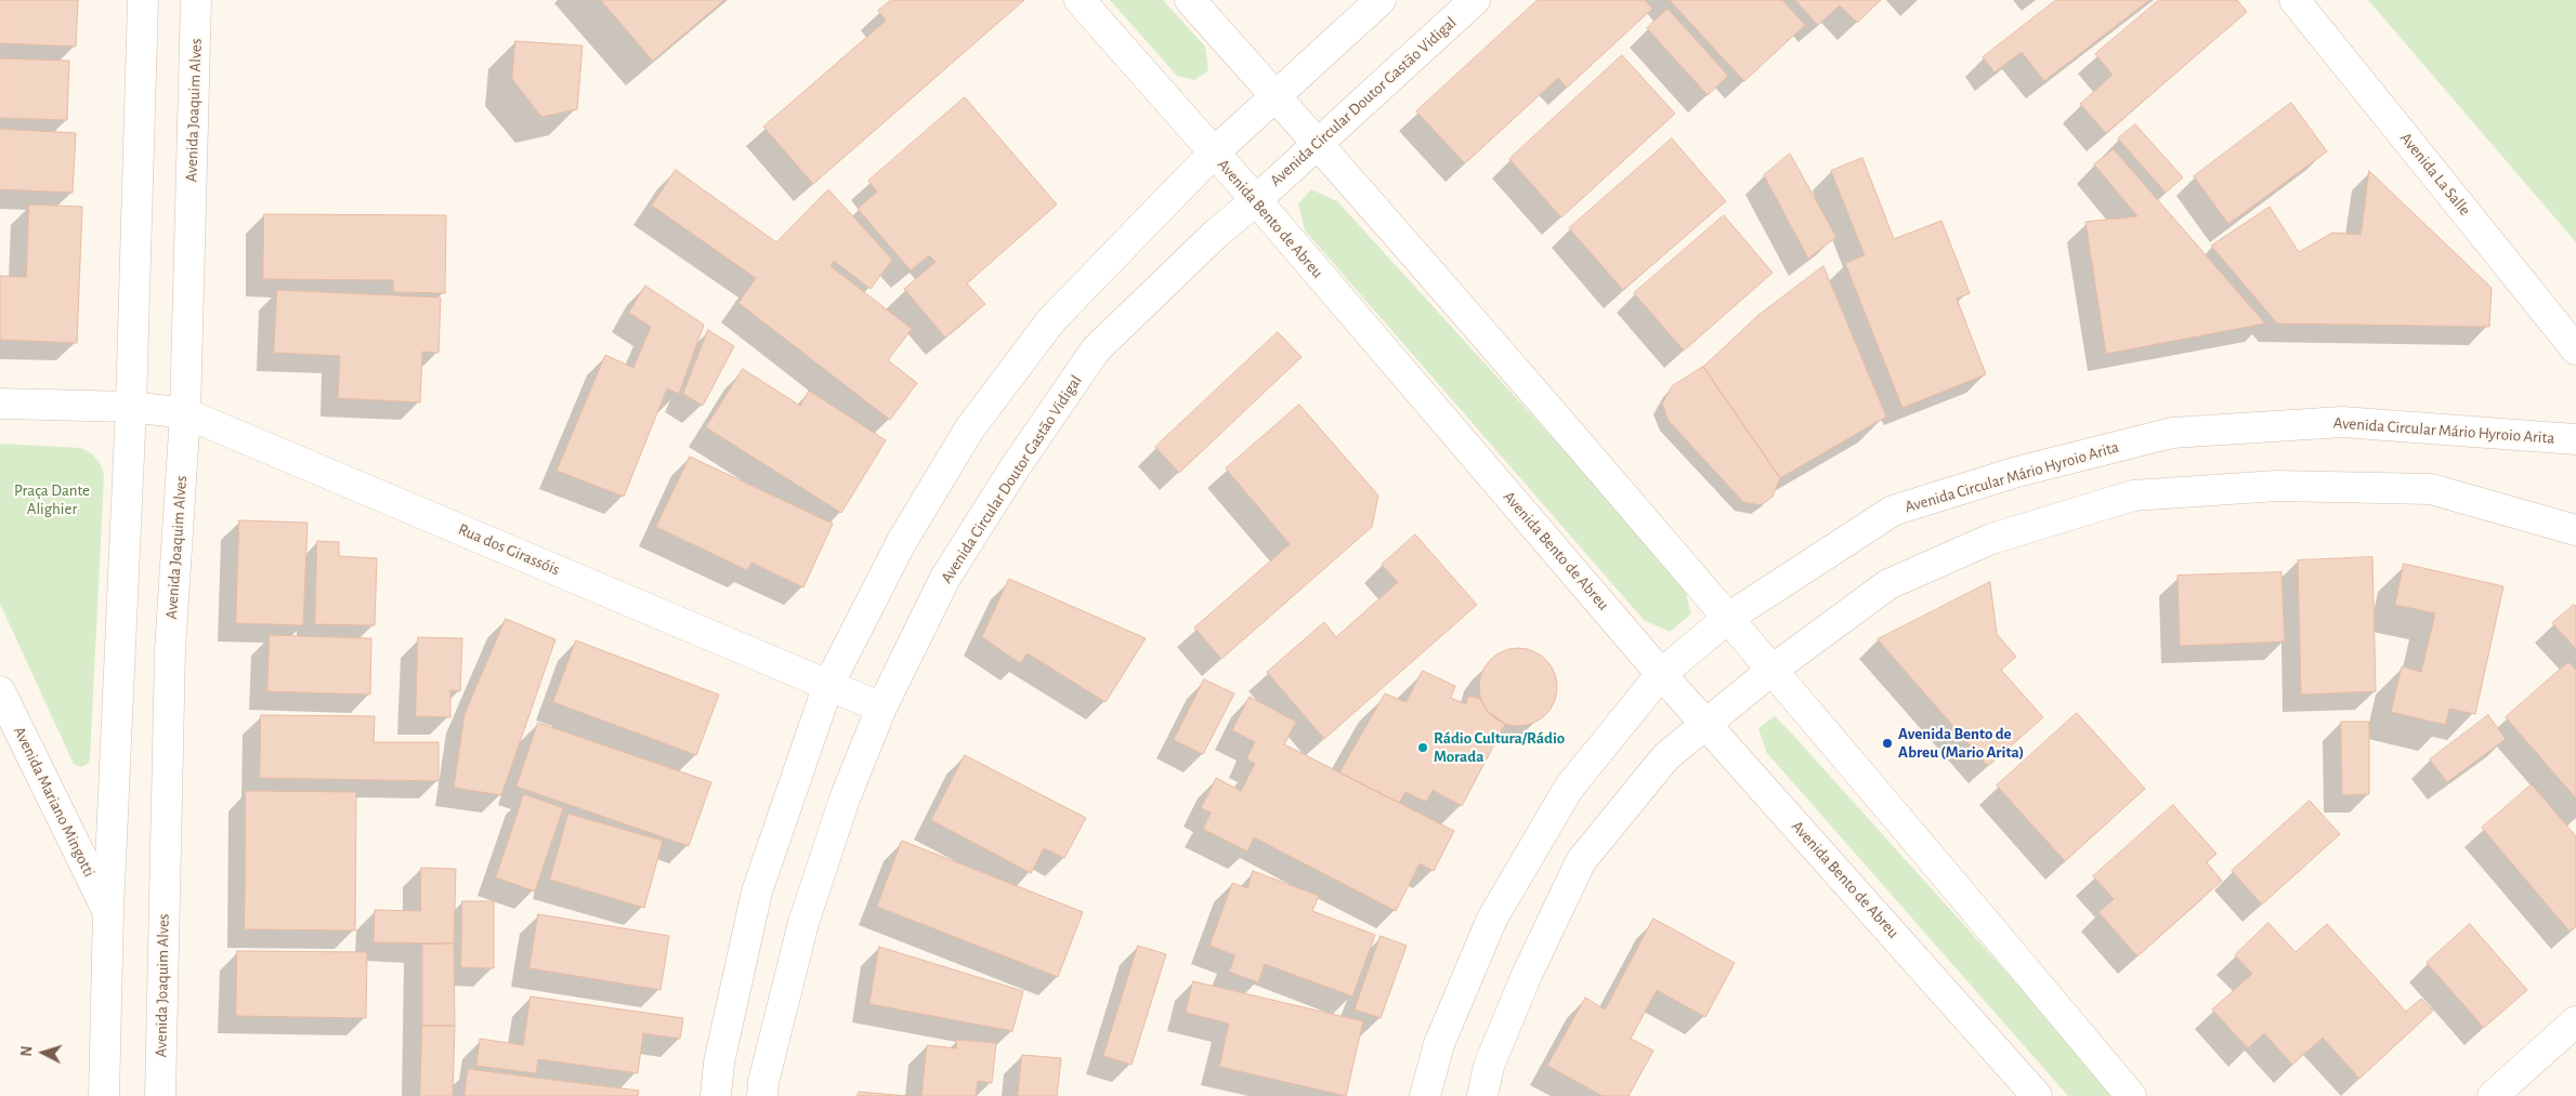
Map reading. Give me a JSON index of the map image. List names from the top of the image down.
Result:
{
  "streets": {
    "street": [
      "Avenida Circular Doutor Gastão Vidigal",
      "Avenida Joaquim Alves",
      "Avenida La Salle",
      "Avenida Bento de Abreu",
      "Avenida Circular Mário Hyroio Arita",
      "Rua dos Girassóis",
      "Avenida Mariano Mingotti"
    ]
  },
  "crossings": [
    ["Avenida Circular Doutor Gastão Vidigal", "Avenida Bento de Abreu"],
    ["Avenida Circular Doutor Gastão Vidigal", "Rua dos Girassóis"],
    ["Avenida Joaquim Alves", "Rua dos Girassóis"],
    ["Avenida Bento de Abreu", "Avenida Circular Mário Hyroio Arita"]
  ],
  "parks": ["Praça Dante Alighier"],
  "places": ["Avenida Bento de Abreu (Mario Arita)", "Rádio Cultura/Rádio Morada"],
  "north": "left"
}
